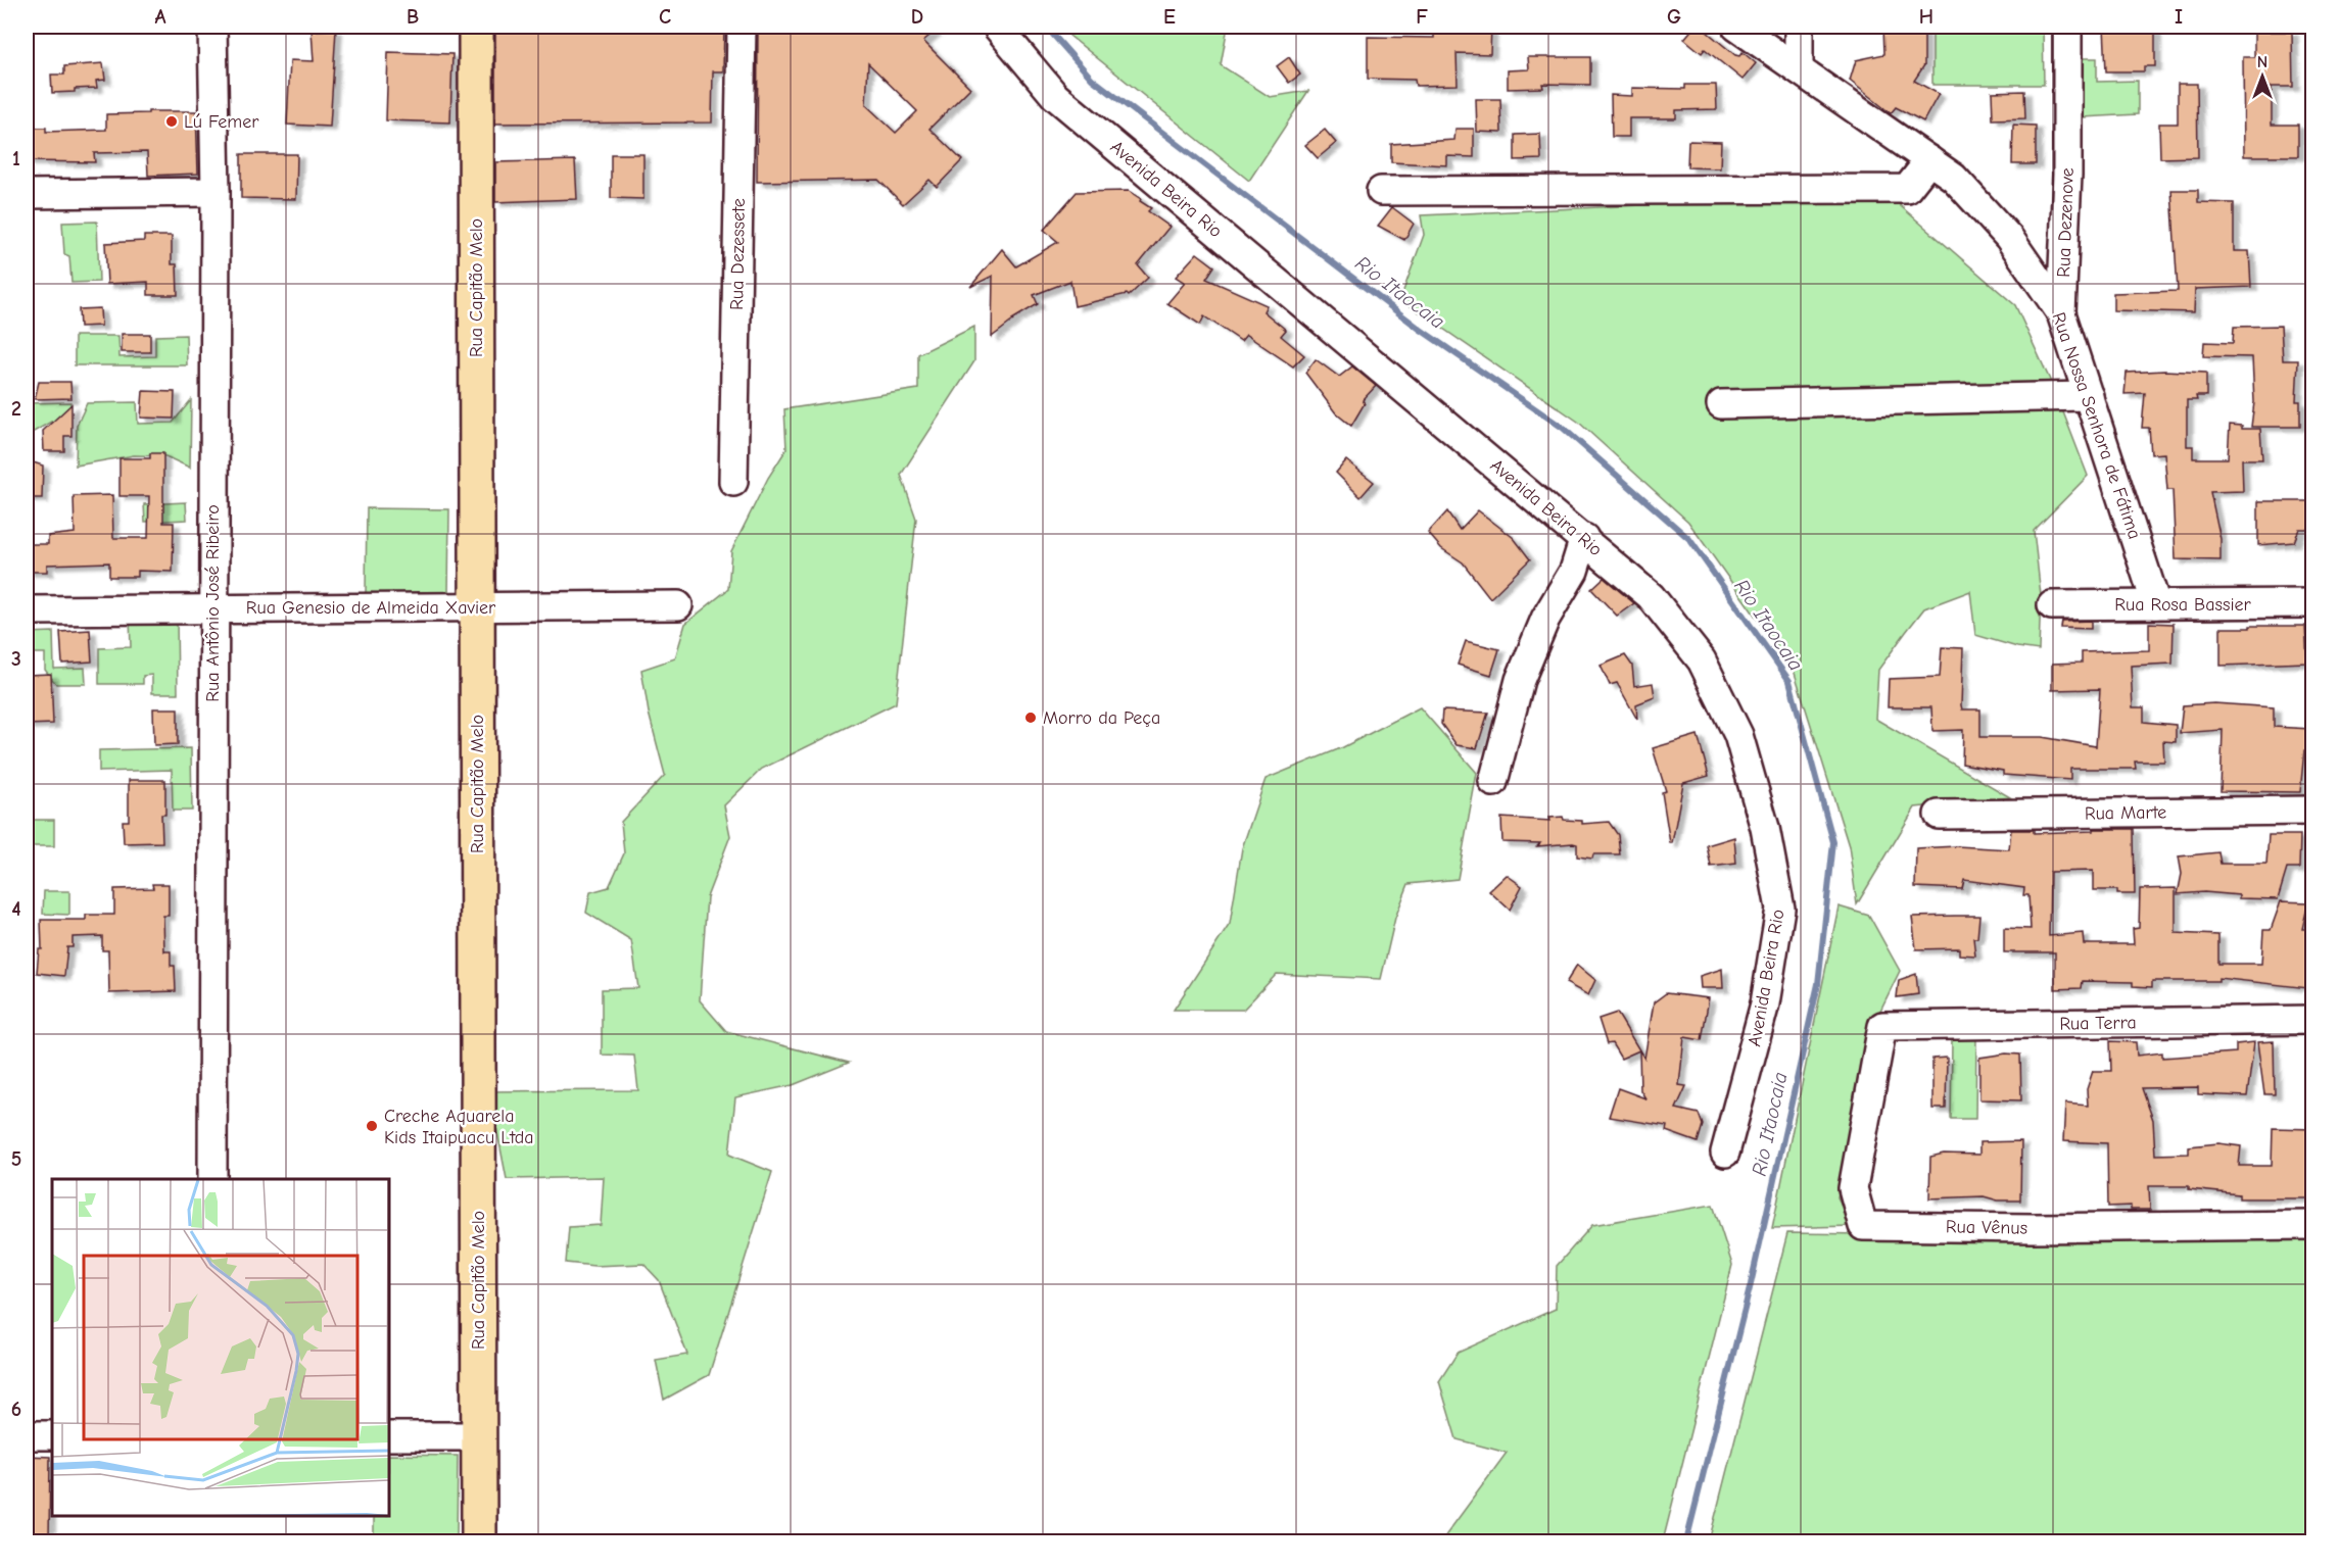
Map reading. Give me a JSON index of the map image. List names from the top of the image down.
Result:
{
  "streets": {
    "main road": ["Rua Capitão Melo"],
    "street": [
      "Avenida Beira Rio",
      "Rua Dezenove",
      "Rua Dezessete",
      "Rua Nossa Senhora de Fátima",
      "Rua Antônio José Ribeiro",
      "Rua Rosa Bassier",
      "Rua Genesio de Almeida Xavier",
      "Rua Marte",
      "Rua Terra",
      "Rua Vênus"
    ]
  },
  "crossings": [
    ["Rua Dezenove", "Rua Nossa Senhora de Fátima"],
    ["Rua Capitão Melo", "Rua Genesio de Almeida Xavier"],
    ["Rua Nossa Senhora de Fátima", "Rua Rosa Bassier"],
    ["Rua Antônio José Ribeiro", "Rua Genesio de Almeida Xavier"],
    ["Rua Terra", "Rua Vênus"]
  ],
  "water": ["Rio Itaocaia"],
  "places": ["Lú Femer", "Morro da Peça", "Creche Aquarela Kids Itaipuacu Ltda"],
  "north": "top",
  "grid": {
    "columns": [
      "A",
      "B",
      "C",
      "D",
      "E",
      "F",
      "G",
      "H",
      "I"
    ],
    "rows": [
      "1",
      "2",
      "3",
      "4",
      "5",
      "6"
    ]
  }
}
